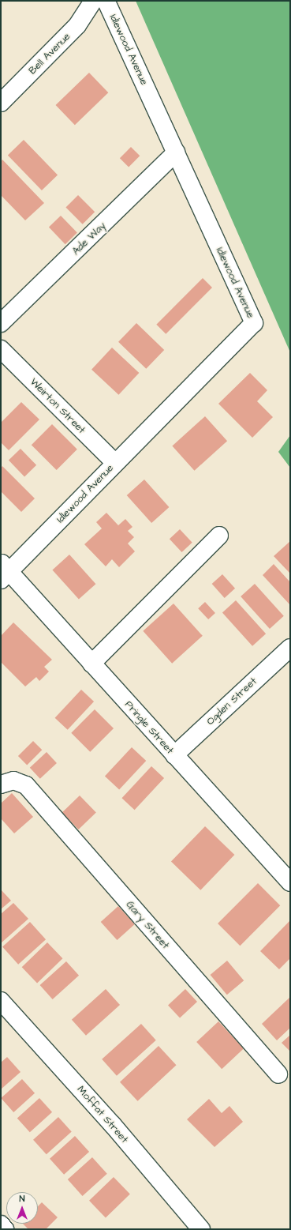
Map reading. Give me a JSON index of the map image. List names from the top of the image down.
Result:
{
  "streets": {
    "street": [
      "Idlewood Avenue",
      "Bell Avenue",
      "Ade Way",
      "Weirton Street",
      "Ogden Street",
      "Pringle Street",
      "Gary Street",
      "Moffat Street"
    ]
  },
  "crossings": [
    ["Idlewood Avenue", "Ade Way"],
    ["Idlewood Avenue", "Weirton Street"],
    ["Idlewood Avenue", "Pringle Street"],
    ["Ogden Street", "Pringle Street"]
  ],
  "north": "top"
}
